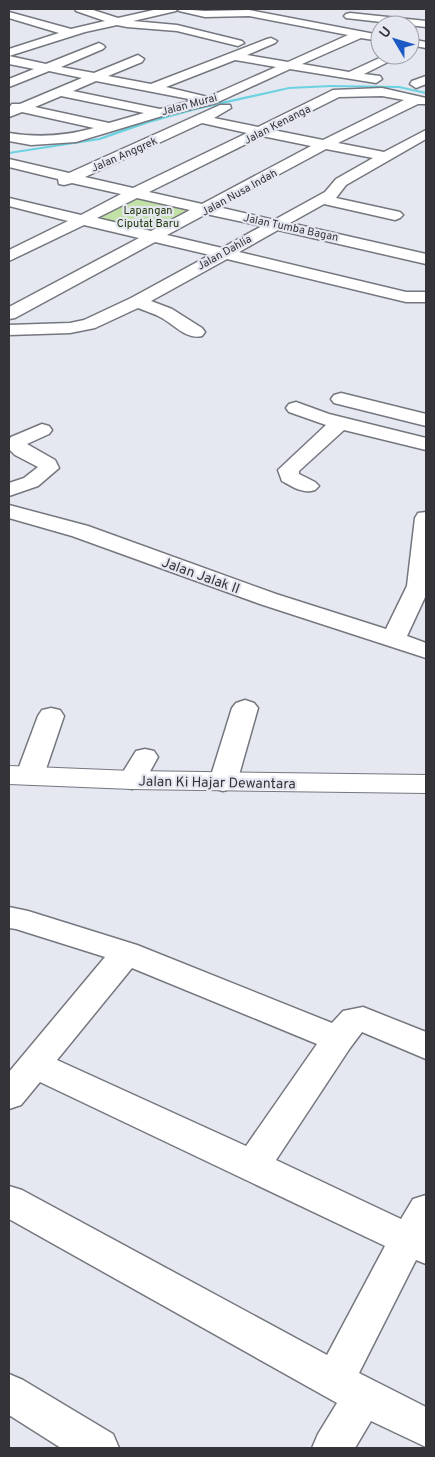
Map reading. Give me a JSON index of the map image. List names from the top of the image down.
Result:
{
  "streets": {
    "main road": ["Jalan Ki Hajar Dewantara"],
    "street": [
      "Jalan Murai",
      "Jalan Kenanga",
      "Jalan Anggrek",
      "Jalan Nusa Indah",
      "Jalan Tumba Bagan",
      "Jalan Dahlia",
      "Jalan Jalak II"
    ]
  },
  "crossings": [
    ["Jalan Kenanga", "Jalan Nusa Indah"],
    ["Jalan Kenanga", "Jalan Tumba Bagan"],
    ["Jalan Anggrek", "Jalan Tumba Bagan"],
    ["Jalan Nusa Indah", "Jalan Tumba Bagan"],
    ["Jalan Tumba Bagan", "Jalan Dahlia"]
  ],
  "parks": ["Lapangan Ciputat Baru"],
  "north": "top left"
}
